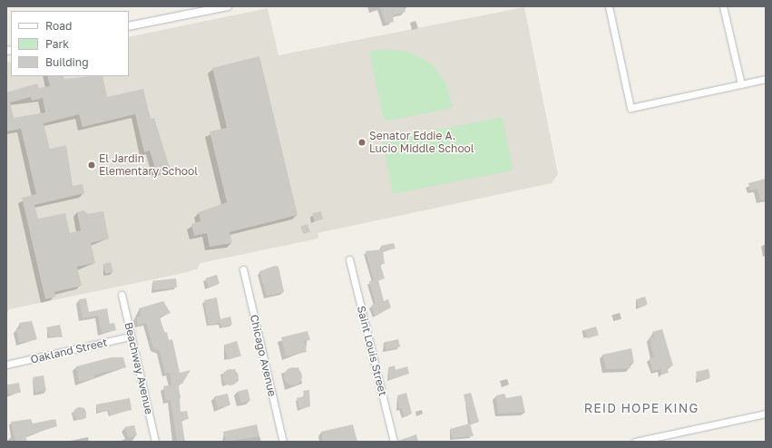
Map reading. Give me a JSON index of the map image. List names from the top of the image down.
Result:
{
  "streets": {
    "street": [
      "Oakland Street",
      "Saint Louis Street",
      "Chicago Avenue",
      "Beachway Avenue"
    ]
  },
  "crossings": [
    ["Oakland Street", "Beachway Avenue"]
  ],
  "districts": ["REID HOPE KING"],
  "places": ["Senator Eddie A. Lucio Middle School", "El Jardin Elementary School"],
  "legend": ["Road", "Park", "Building"]
}
